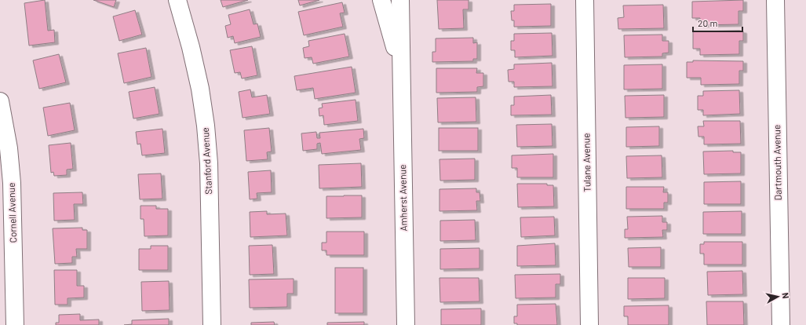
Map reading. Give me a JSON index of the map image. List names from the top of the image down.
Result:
{
  "streets": {
    "street": [
      "Stanford Avenue",
      "Tulane Avenue",
      "Dartmouth Avenue",
      "Amherst Avenue",
      "Cornell Avenue"
    ]
  },
  "scale_bar": "20 m",
  "north": "right"
}
